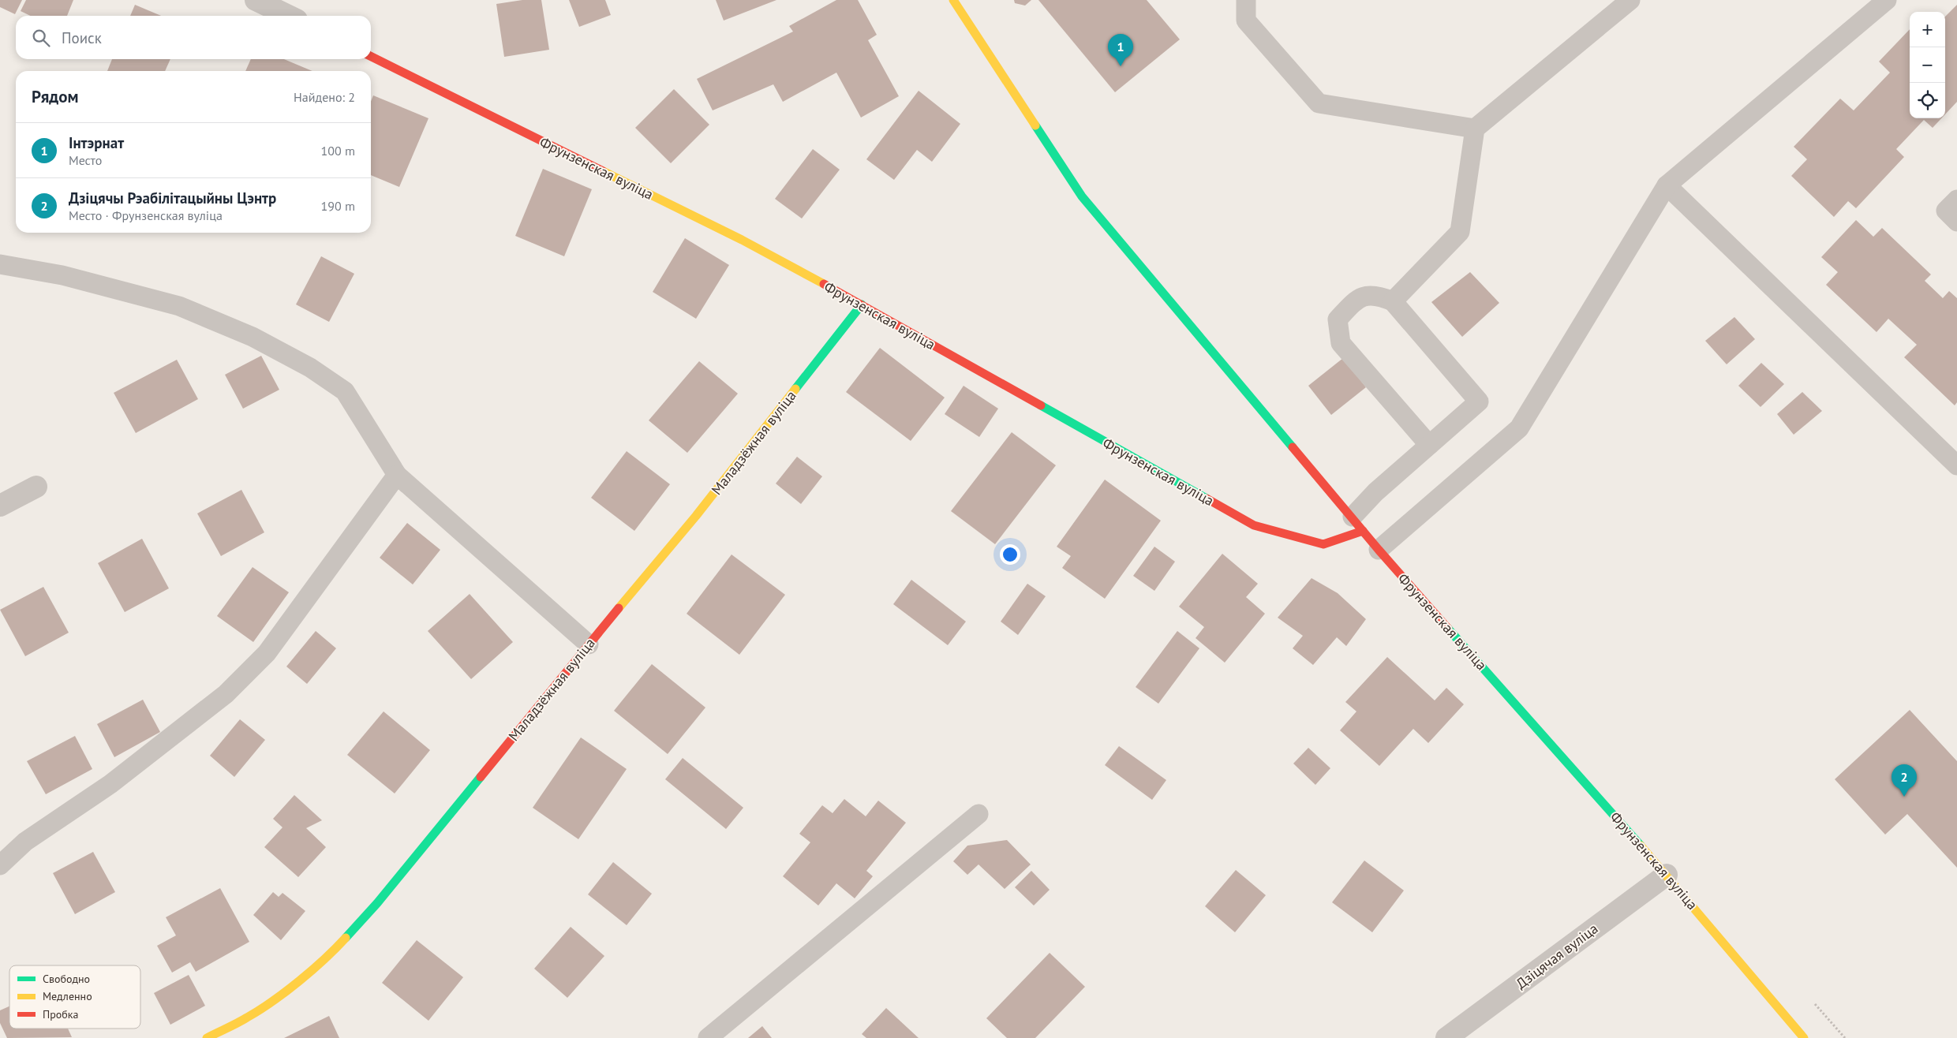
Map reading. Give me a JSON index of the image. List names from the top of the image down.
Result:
{
  "streets": {
    "street": ["Фрунзенская вуліца", "Маладзёжная вуліца", "Дзіцячая вуліца"]
  },
  "crossings": [
    ["Фрунзенская вуліца", "Маладзёжная вуліца"],
    ["Фрунзенская вуліца", "Дзіцячая вуліца"]
  ],
  "legend": ["Свободно", "Медленно", "Пробка"],
  "page": {
    "map_buttons": ["+", "−"],
    "search": "Поиск",
    "pins": ["1", "2"],
    "heading": ["Рядом", "Найдено: 2"],
    "list": [
      {
        "mark": "1",
        "name": "Інтэрнат",
        "note": "Место",
        "value": "100 m"
      },
      {
        "mark": "2",
        "name": "Дзіцячы Рэабілітацыйны Цэнтр",
        "note": "Место · Фрунзенская вуліца",
        "value": "190 m"
      }
    ]
  }
}
